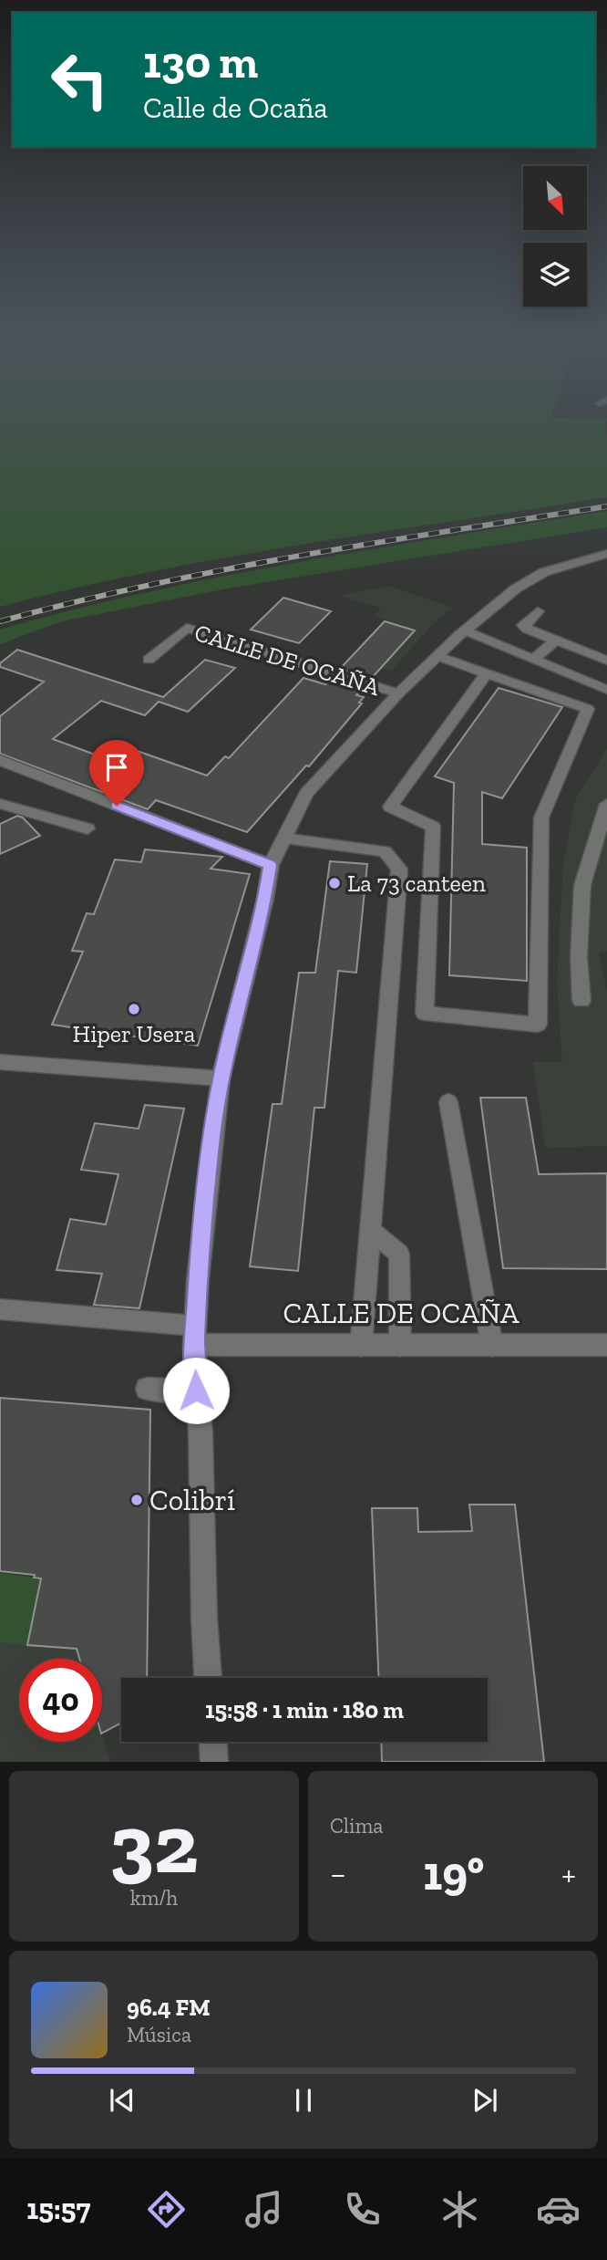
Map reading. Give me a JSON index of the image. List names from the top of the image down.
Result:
{
  "streets": {
    "street": ["CALLE DE OCAÑA"]
  },
  "places": ["La 73 canteen", "Hiper Usera", "Colibrí"],
  "north": "bottom right",
  "page": {
    "turn": ["130 m", "Calle de Ocaña"],
    "limit": "40",
    "trip": "15:58 · 1 min · 180 m",
    "tile": [
      ["32", "km/h"],
      "Clima"
    ],
    "heat": ["−", "19°", "+"],
    "song": ["96.4 FM", "Música"],
    "tabs": "15:57"
  }
}
